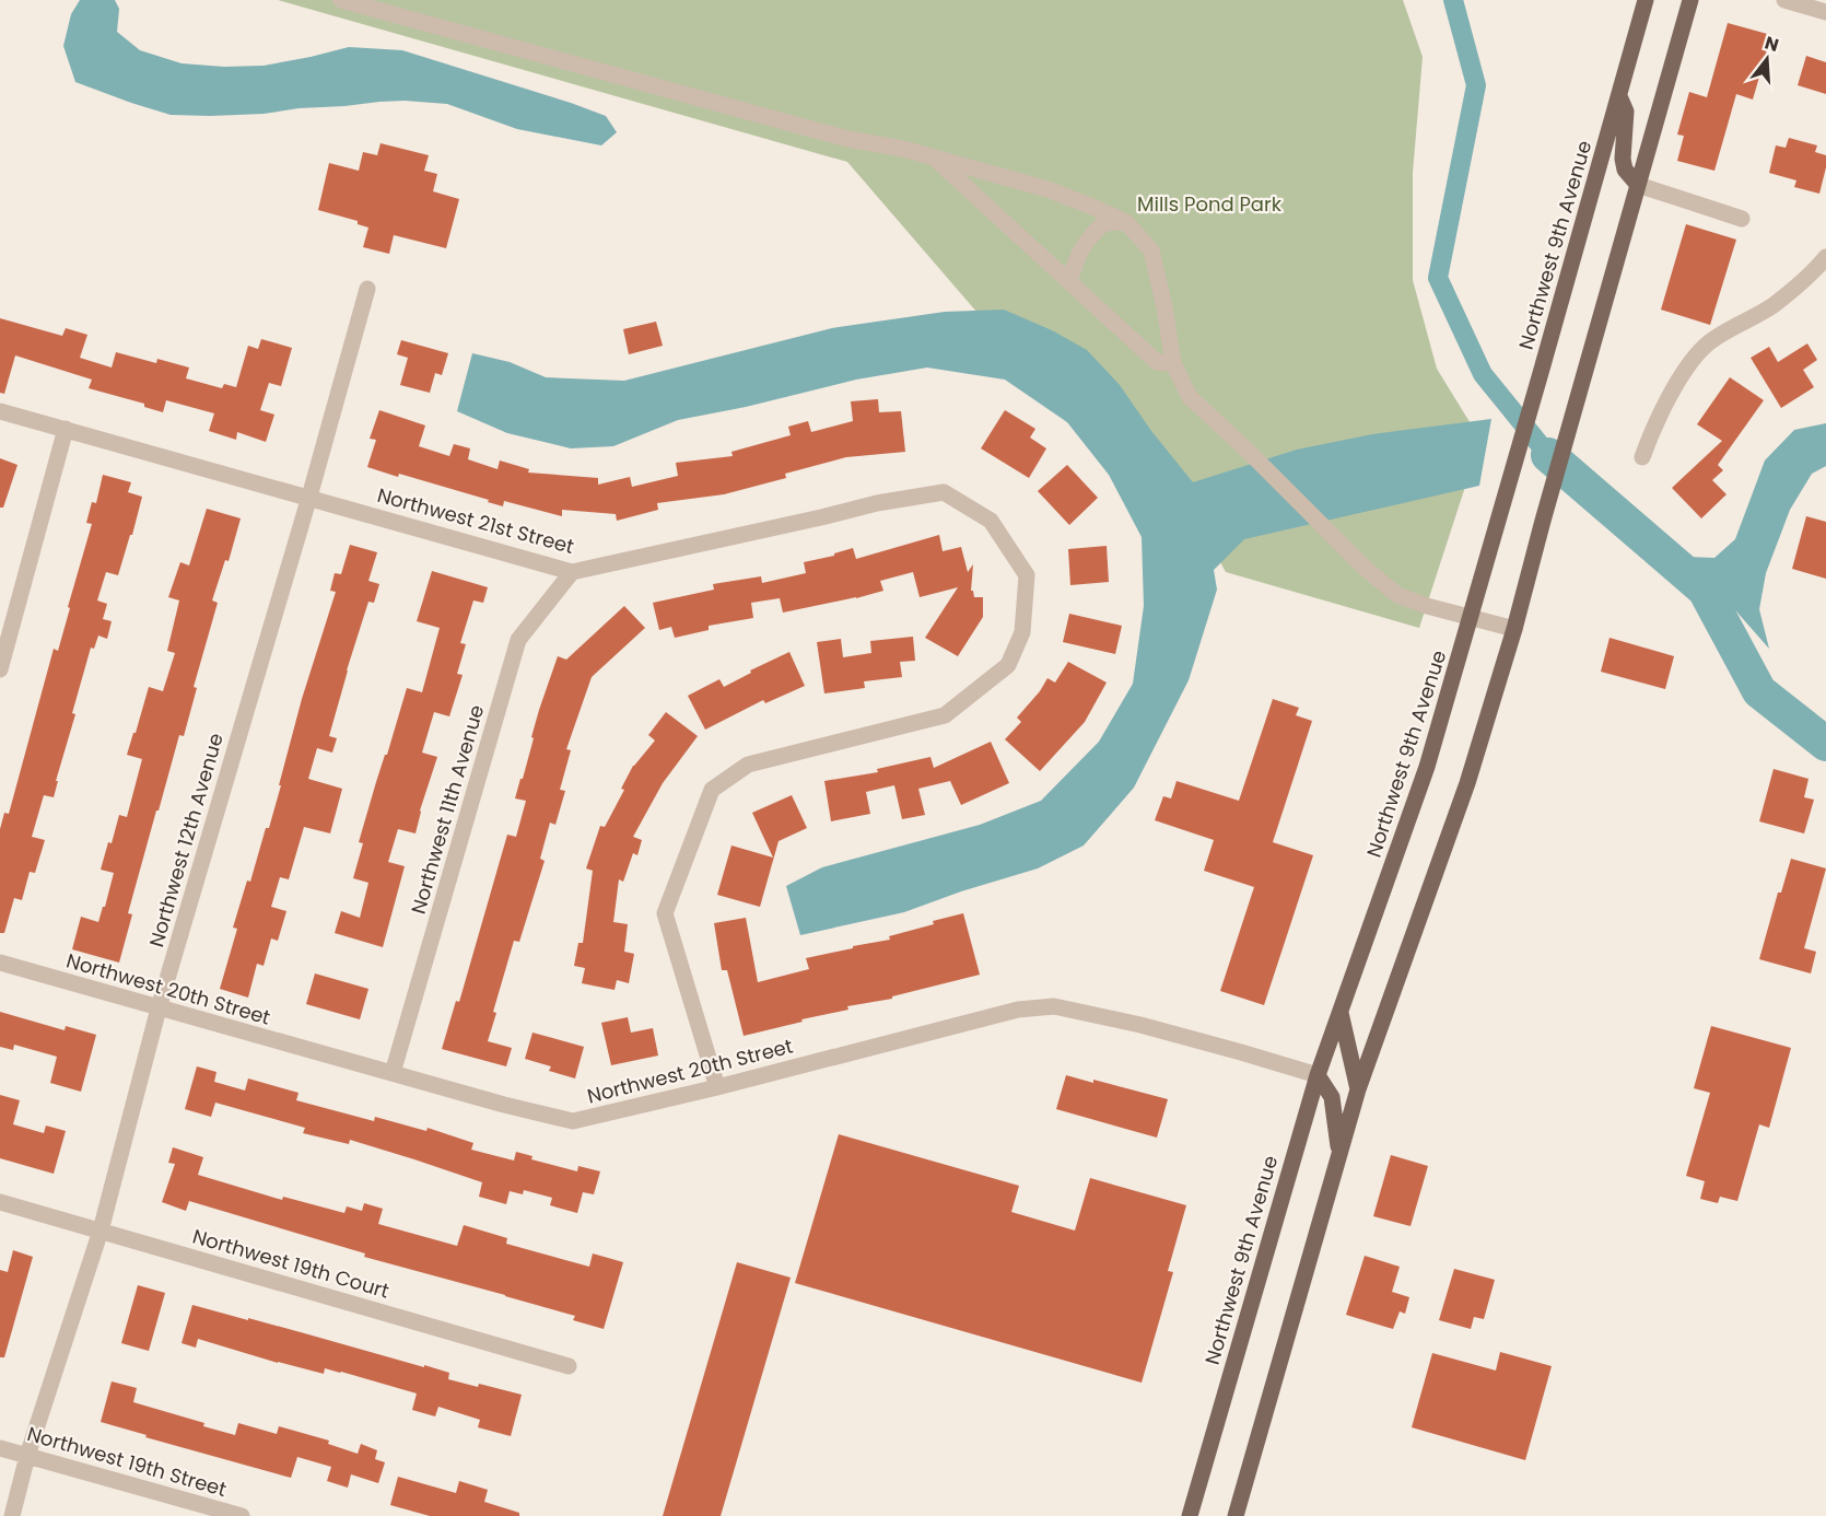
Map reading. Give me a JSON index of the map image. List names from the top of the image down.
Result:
{
  "streets": {
    "main road": ["Northwest 9th Avenue"],
    "street": [
      "Northwest 21st Street",
      "Northwest 11th Avenue",
      "Northwest 12th Avenue",
      "Northwest 20th Street",
      "Northwest 19th Court",
      "Northwest 19th Street"
    ]
  },
  "crossings": [
    ["Northwest 9th Avenue", "Northwest 20th Street"],
    ["Northwest 21st Street", "Northwest 11th Avenue"],
    ["Northwest 21st Street", "Northwest 12th Avenue"],
    ["Northwest 21st Street", "Northwest 20th Street"],
    ["Northwest 11th Avenue", "Northwest 20th Street"],
    ["Northwest 12th Avenue", "Northwest 20th Street"],
    ["Northwest 12th Avenue", "Northwest 19th Court"],
    ["Northwest 12th Avenue", "Northwest 19th Street"]
  ],
  "parks": ["Mills Pond Park"],
  "north": "top"
}
